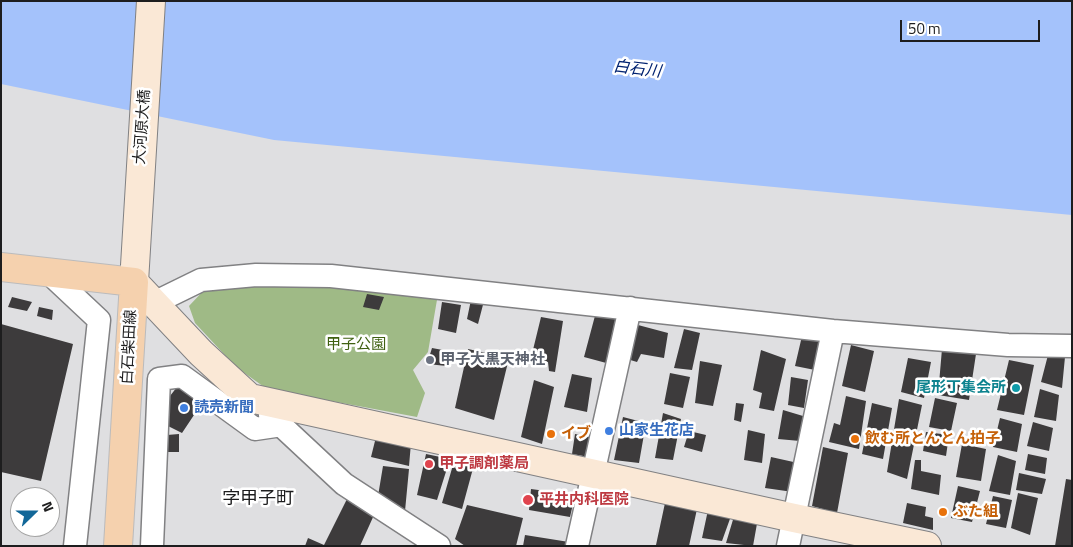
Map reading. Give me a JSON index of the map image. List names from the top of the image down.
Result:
{
  "streets": {
    "main road": ["白石柴田線"],
    "street": ["大河原大橋"]
  },
  "crossings": [
    ["大河原大橋", "白石柴田線"]
  ],
  "districts": ["字甲子町"],
  "water": ["白石川"],
  "parks": ["甲子公園"],
  "places": [
    "甲子大黒天神社",
    "尾形丁集会所",
    "読売新聞",
    "山家生花店",
    "イブ",
    "飲む所とんとん拍子",
    "甲子調剤薬局",
    "平井内科医院",
    "ぶた組"
  ],
  "scale_bar": "50 m",
  "north": "right"
}
